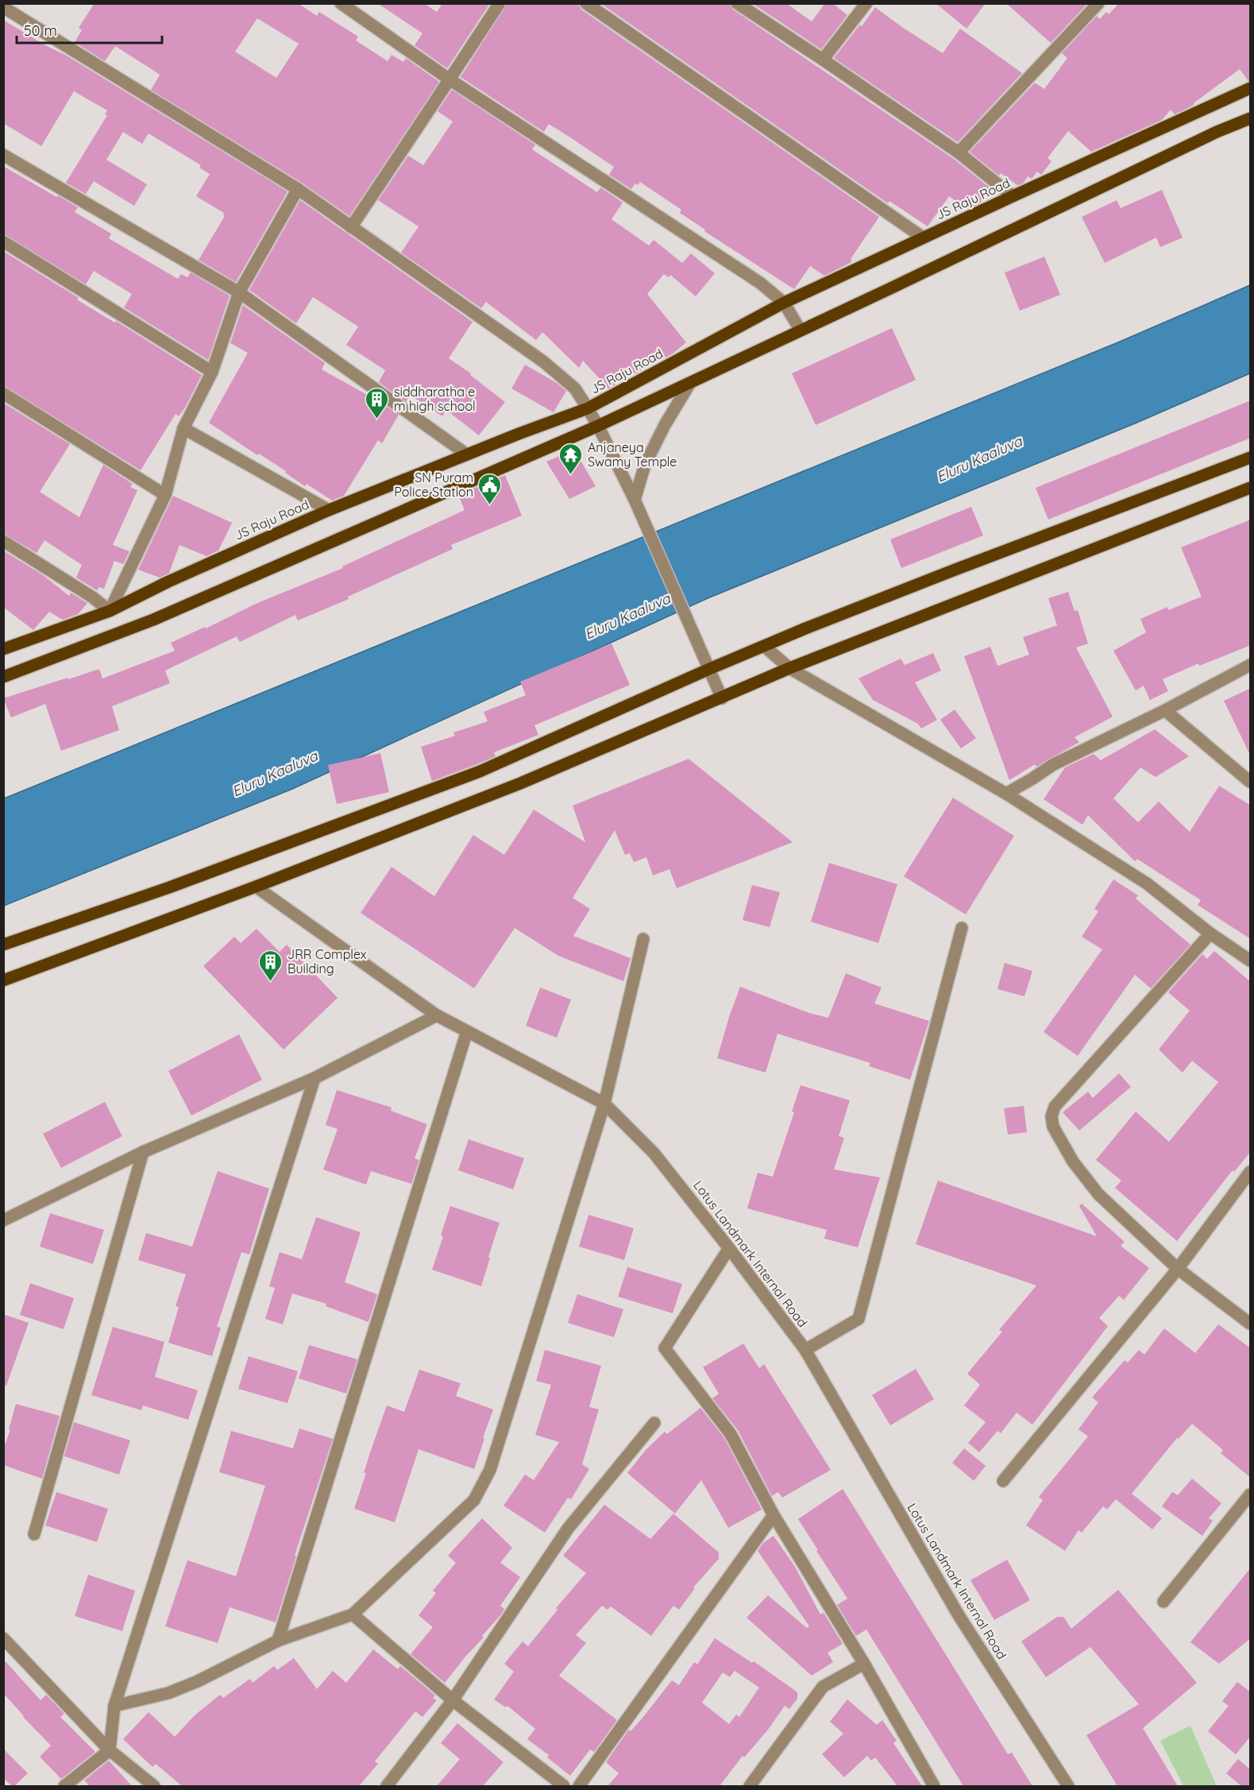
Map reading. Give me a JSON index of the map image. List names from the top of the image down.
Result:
{
  "streets": {
    "main road": ["JS Raju Road"],
    "street": ["Lotus Landmark Internal Road"]
  },
  "water": ["Eluru Kaaluva"],
  "places": {
    "building": ["siddharatha e m high school", "JRR Complex Building"],
    "temple": ["Anjaneya Swamy Temple"],
    "public building": ["SN Puram Police Station"]
  },
  "scale_bar": "50 m"
}
